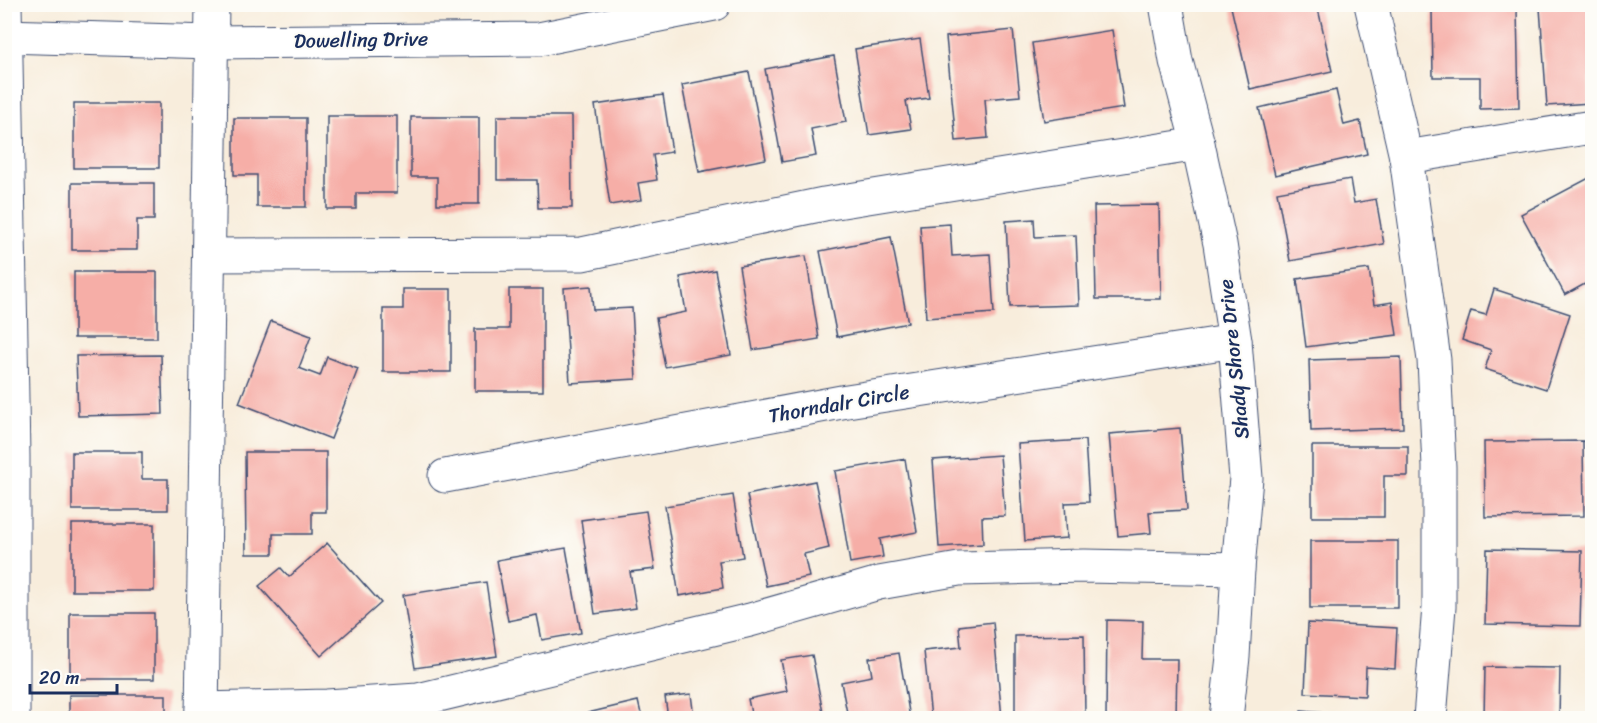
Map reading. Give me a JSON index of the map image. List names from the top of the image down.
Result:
{
  "streets": {
    "street": ["Dowelling Drive", "Shady Shore Drive", "Thorndalr Circle"]
  },
  "crossings": [
    ["Shady Shore Drive", "Thorndalr Circle"]
  ],
  "scale_bar": "20 m"
}
